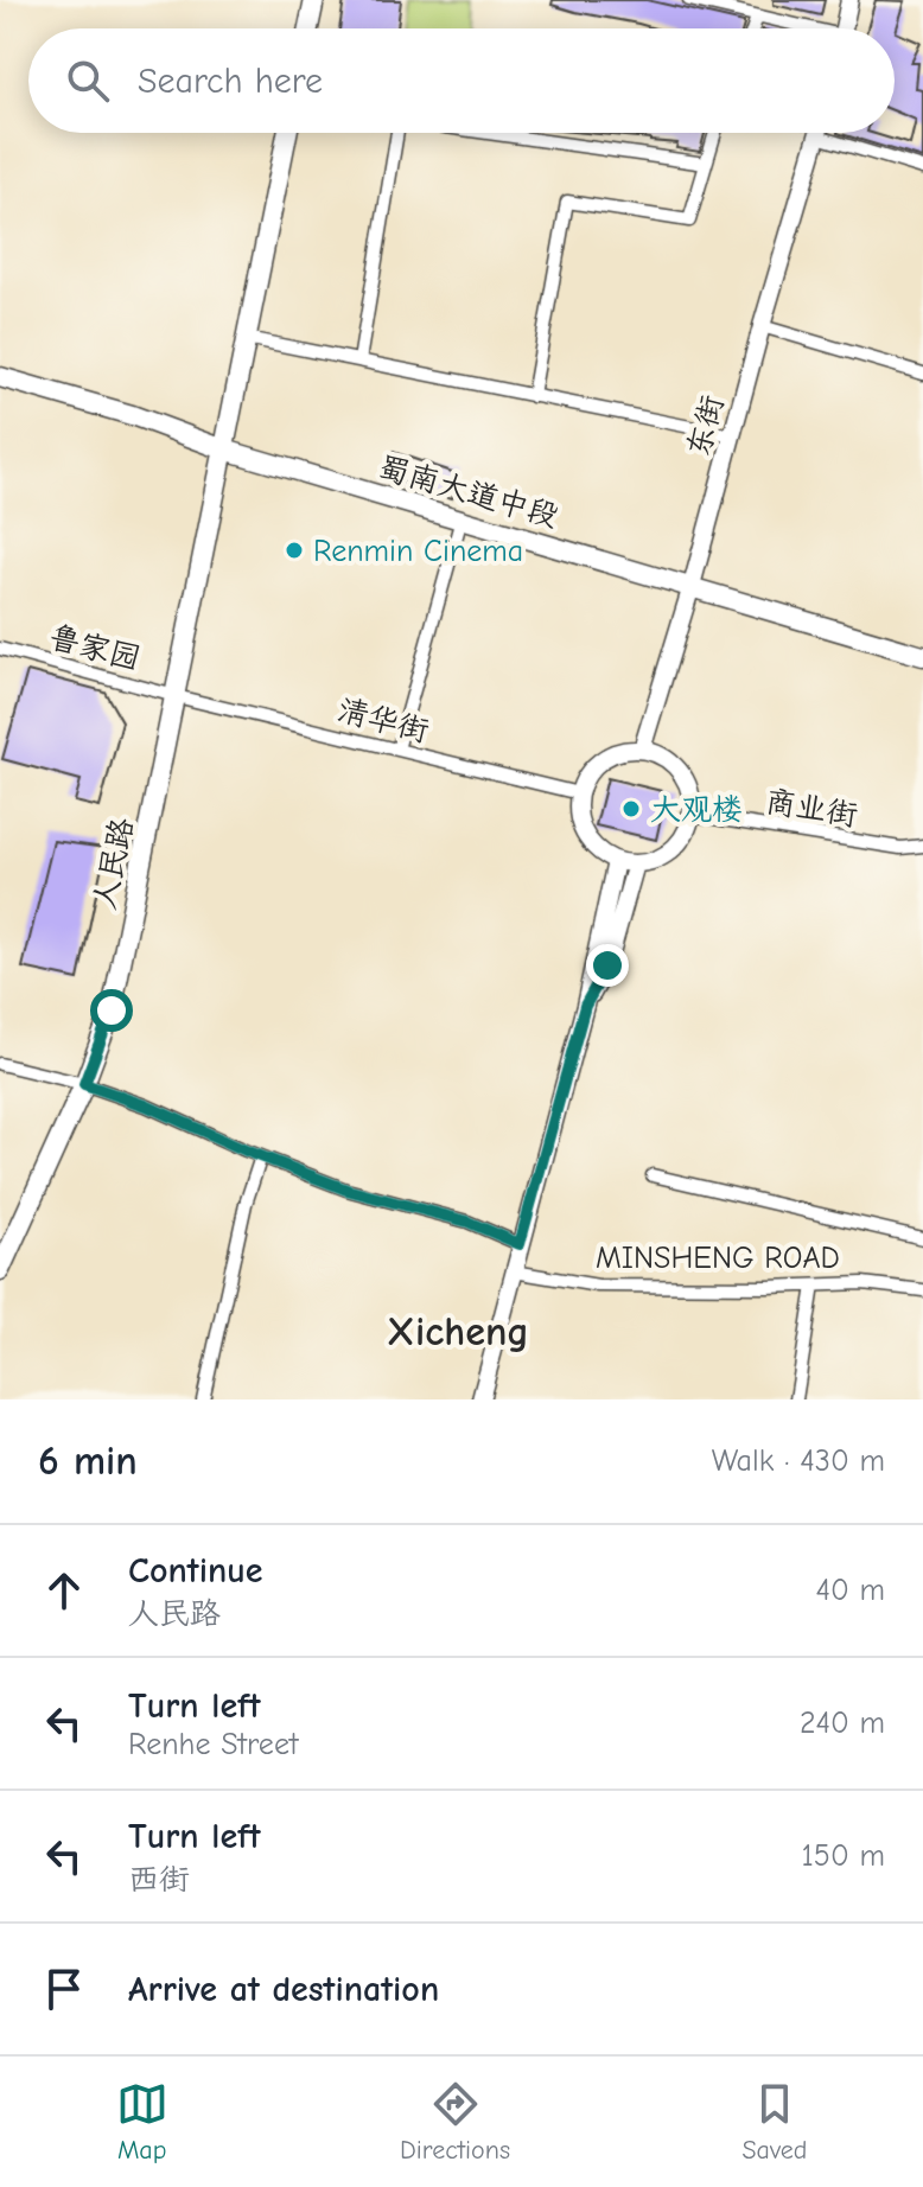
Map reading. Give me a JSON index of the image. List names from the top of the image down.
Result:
{
  "streets": {
    "main road": ["东街", "蜀南大道中段", "人民路"],
    "street": [
      "鲁家园",
      "清华街",
      "商业街",
      "MINSHENG ROAD"
    ]
  },
  "crossings": [
    ["东街", "蜀南大道中段"],
    ["东街", "清华街"],
    ["东街", "商业街"],
    ["蜀南大道中段", "人民路"],
    ["鲁家园", "清华街"],
    ["鲁家园", "人民路"],
    ["清华街", "商业街"],
    ["清华街", "人民路"]
  ],
  "districts": ["Xicheng"],
  "places": ["Renmin Cinema", "大观楼"],
  "page": {
    "search": "Search here",
    "heading": ["6 min", "Walk · 430 m"],
    "list": [
      ["Continue", "人民路", "40 m"],
      ["Turn left", "Renhe Street", "240 m"],
      ["Turn left", "西街", "150 m"],
      "Arrive at destination"
    ],
    "nav": ["Map", "Directions", "Saved"]
  }
}
